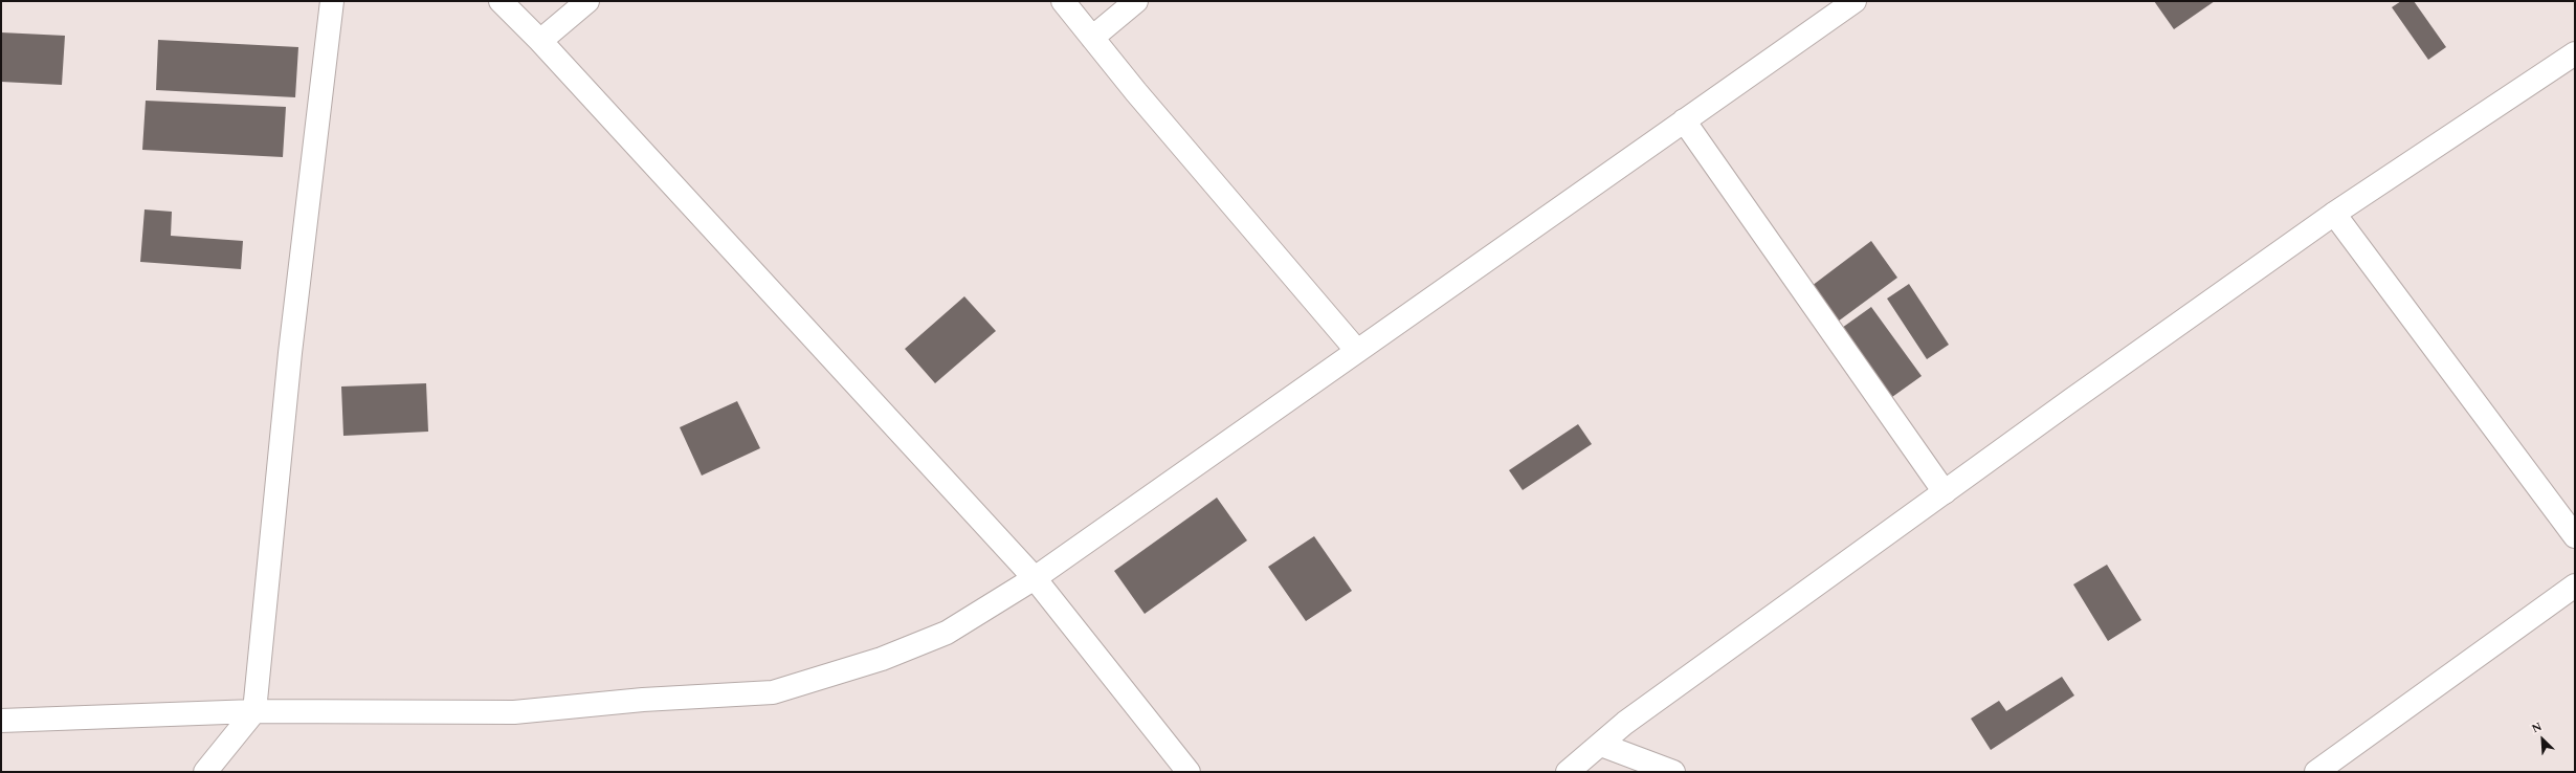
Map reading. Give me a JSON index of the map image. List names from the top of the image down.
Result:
{
  "north": "top left"
}
